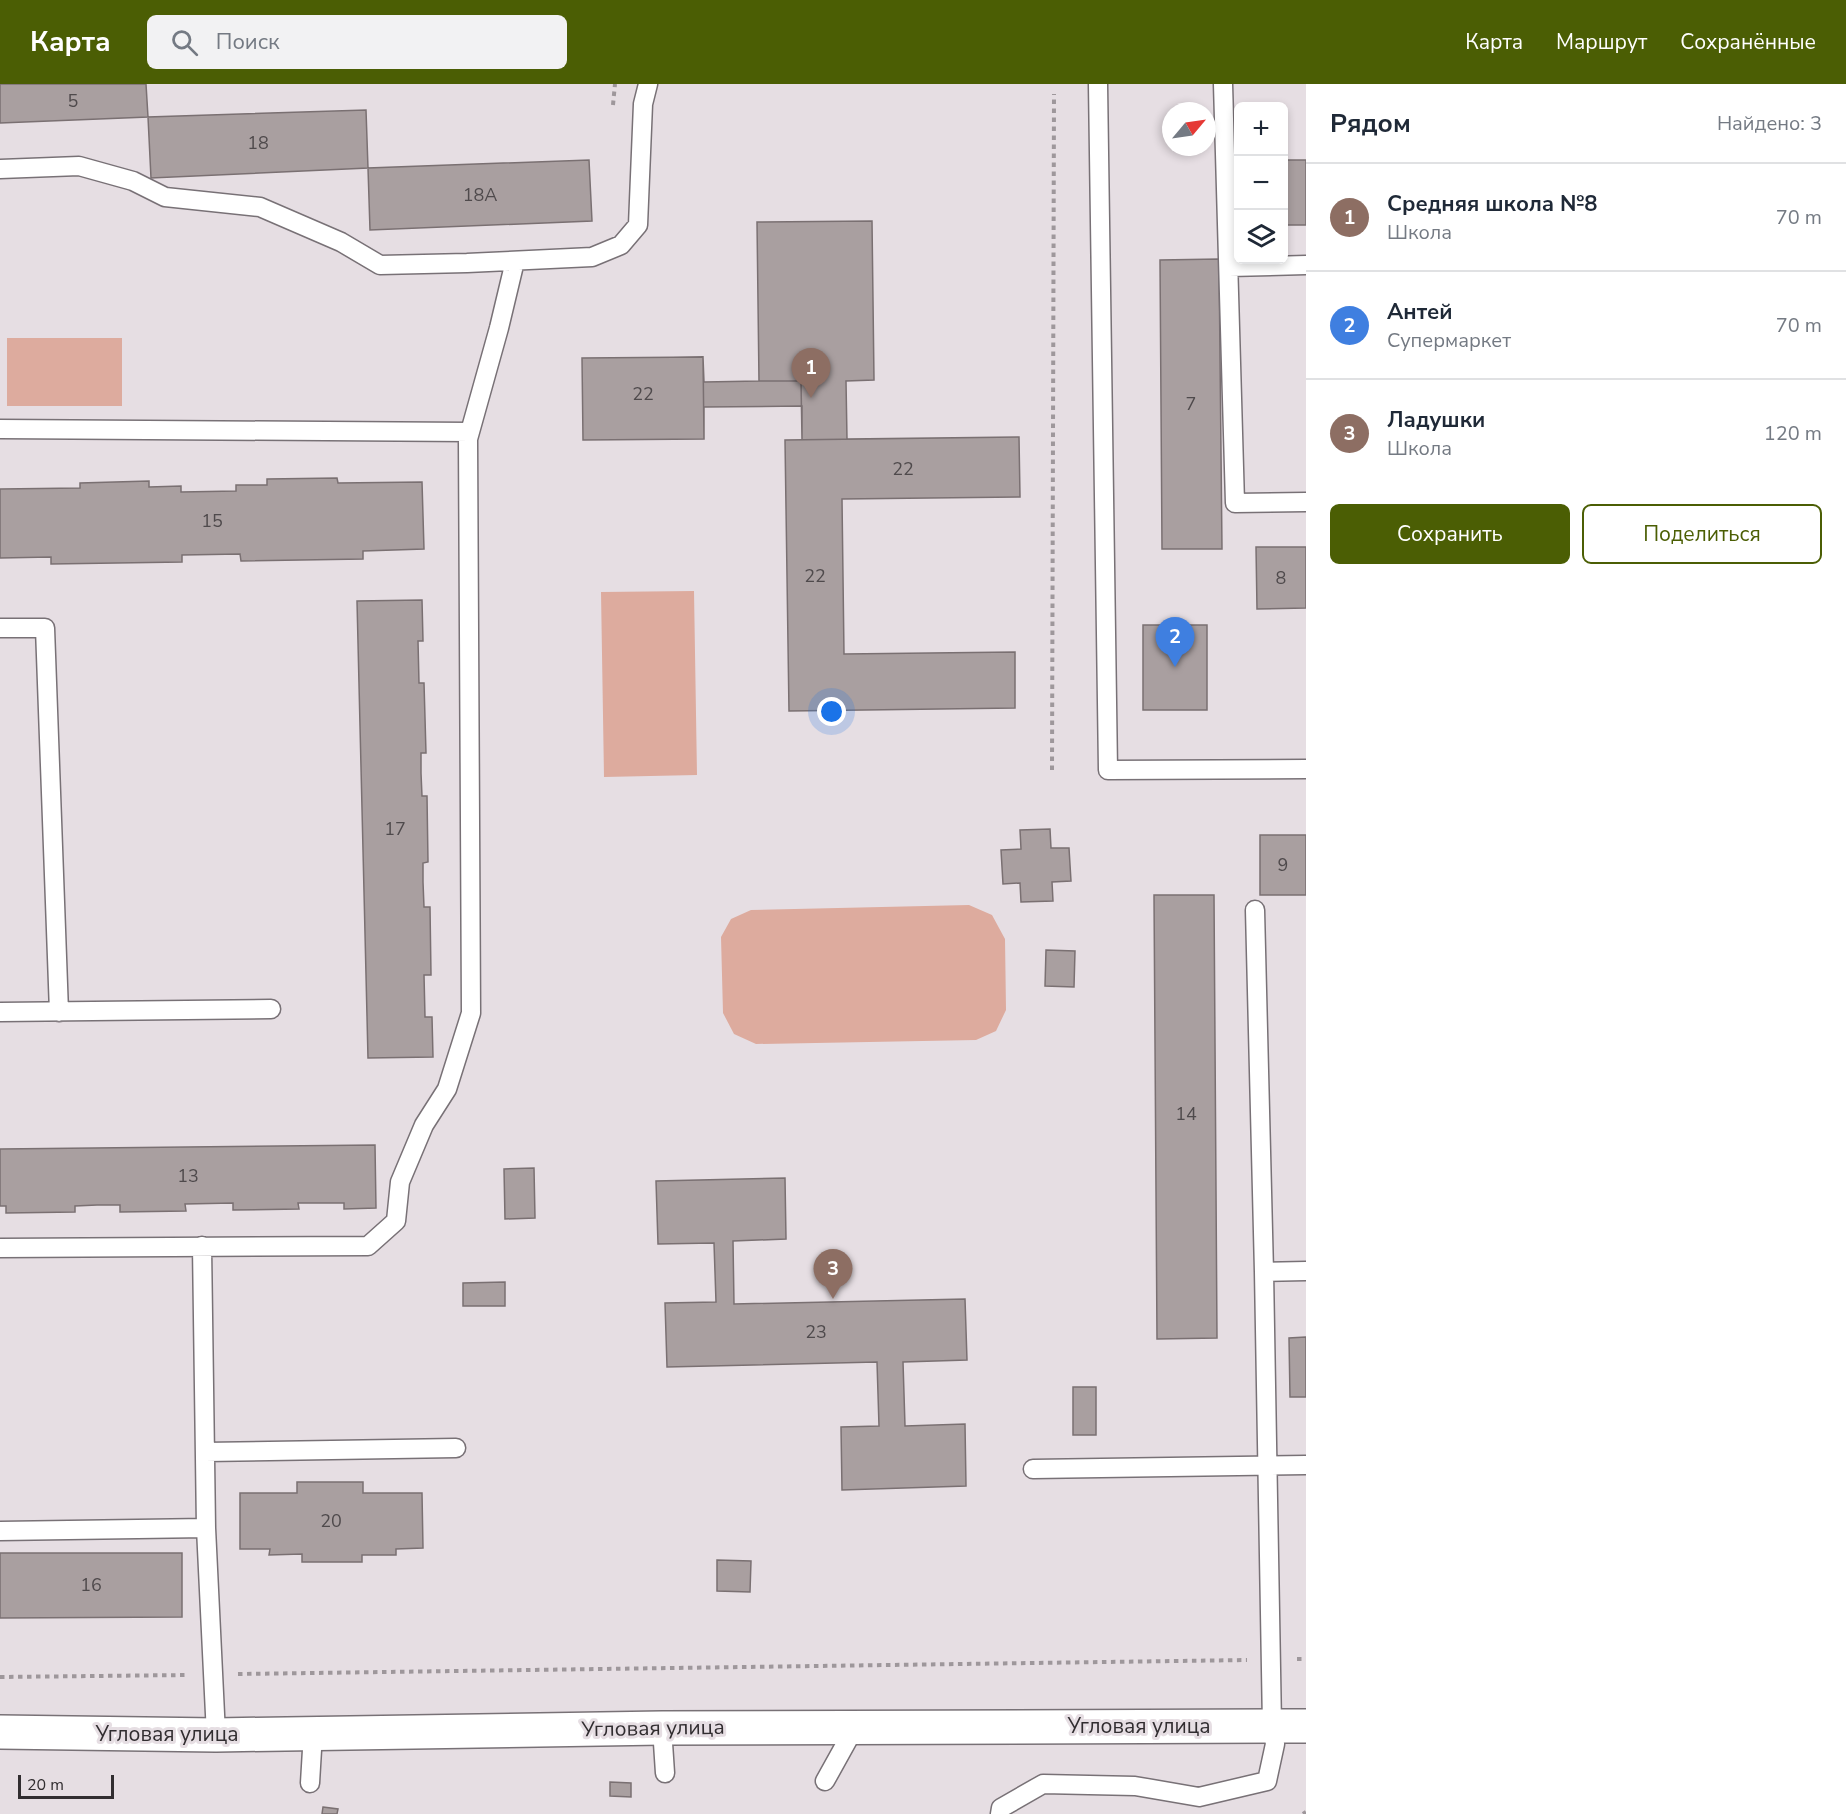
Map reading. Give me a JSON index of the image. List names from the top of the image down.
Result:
{
  "streets": {
    "street": ["Угловая улица"]
  },
  "house_numbers": [
    "5",
    "18",
    "18А",
    "22",
    "7",
    "22",
    "15",
    "22",
    "8",
    "17",
    "9",
    "14",
    "13",
    "23",
    "20",
    "16"
  ],
  "scale_bar": "20 m",
  "north": "top right",
  "page": {
    "header": "Карта",
    "search": "Поиск",
    "nav": ["Карта", "Маршрут", "Сохранённые"],
    "heading": ["Рядом", "Найдено: 3"],
    "map_buttons": ["+", "−"],
    "list": [
      {
        "mark": "1",
        "name": "Средняя школа №8",
        "note": "Школа",
        "value": "70 m"
      },
      {
        "mark": "2",
        "name": "Антей",
        "note": "Супермаркет",
        "value": "70 m"
      },
      {
        "mark": "3",
        "name": "Ладушки",
        "note": "Школа",
        "value": "120 m"
      }
    ],
    "pins": ["1", "2", "3"],
    "buttons": ["Сохранить", "Поделиться"],
    "scale": "20 m"
  }
}
